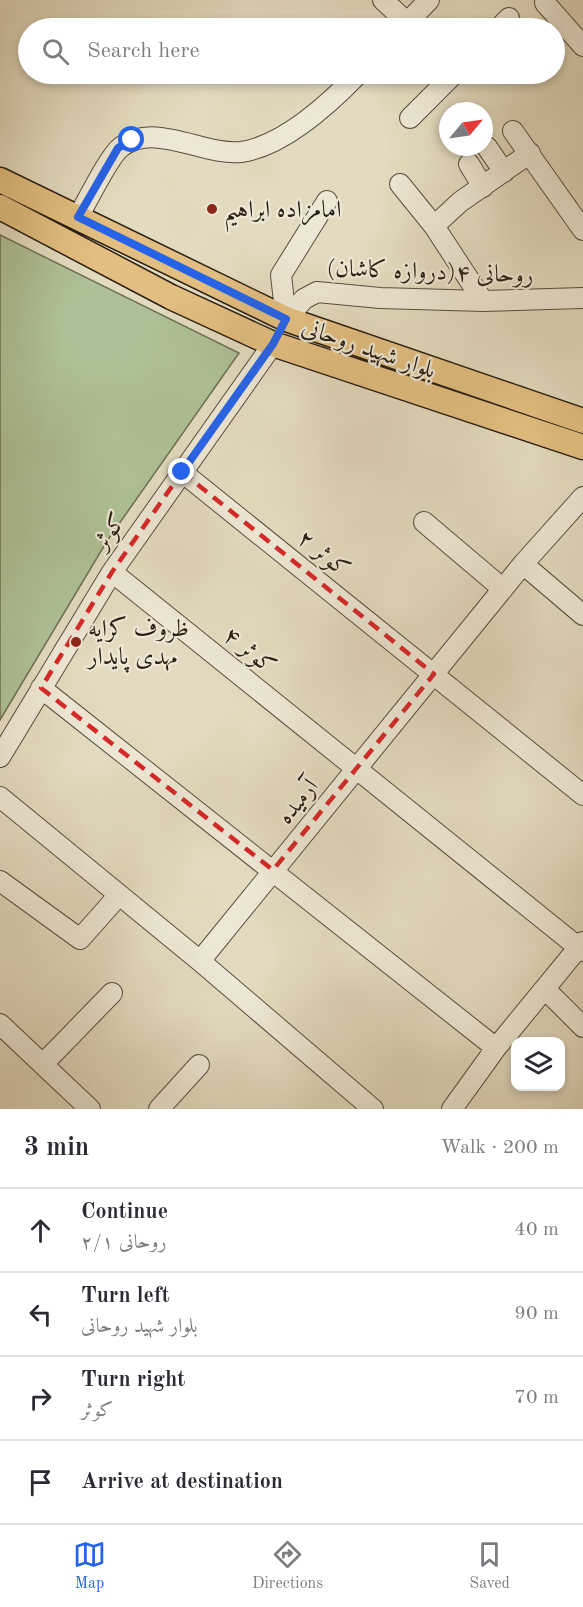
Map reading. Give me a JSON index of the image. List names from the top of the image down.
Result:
{
  "streets": {
    "main road": ["بلوار شهید روحانی"],
    "street": [
      "روحانی ۴(دروازه کاشان)",
      "کوثر",
      "کوثر ۲",
      "کوثر ۴",
      "آرمیده"
    ]
  },
  "crossings": [
    ["روحانی ۴(دروازه کاشان)", "بلوار شهید روحانی"],
    ["بلوار شهید روحانی", "کوثر"],
    ["کوثر", "کوثر ۲"],
    ["کوثر", "کوثر ۴"],
    ["کوثر ۲", "آرمیده"],
    ["کوثر ۴", "آرمیده"]
  ],
  "places": ["امامزاده ابراهیم", "ظروف کرایه مهدی پایدار"],
  "north": "top right",
  "page": {
    "search": "Search here",
    "heading": ["3 min", "Walk · 200 m"],
    "list": [
      ["Continue", "روحانی ۲/۱", "40 m"],
      ["Turn left", "بلوار شهید روحانی", "90 m"],
      ["Turn right", "کوثر", "70 m"],
      "Arrive at destination"
    ],
    "nav": ["Map", "Directions", "Saved"]
  }
}
